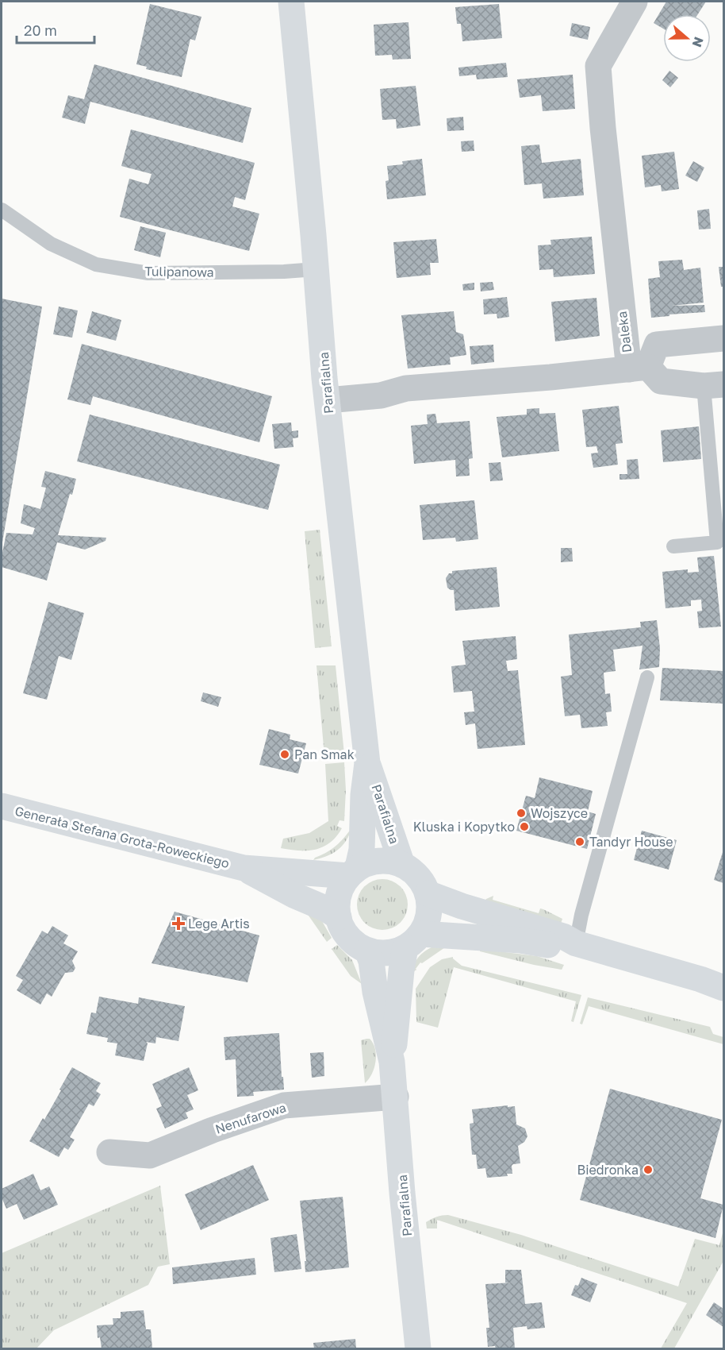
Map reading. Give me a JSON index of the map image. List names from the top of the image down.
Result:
{
  "streets": {
    "street": [
      "Daleka",
      "Parafialna",
      "Generała Stefana Grota-Roweckiego",
      "Nenufarowa"
    ],
    "lane": ["Tulipanowa"]
  },
  "crossings": [
    ["Tulipanowa", "Parafialna"],
    ["Daleka", "Parafialna"],
    ["Parafialna", "Generała Stefana Grota-Roweckiego"],
    ["Parafialna", "Nenufarowa"]
  ],
  "places": {
    "other": [
      "Pan Smak",
      "Wojszyce",
      "Kluska i Kopytko",
      "Tandyr House",
      "Biedronka"
    ],
    "health": ["Lege Artis"]
  },
  "scale_bar": "20 m",
  "north": "right"
}
